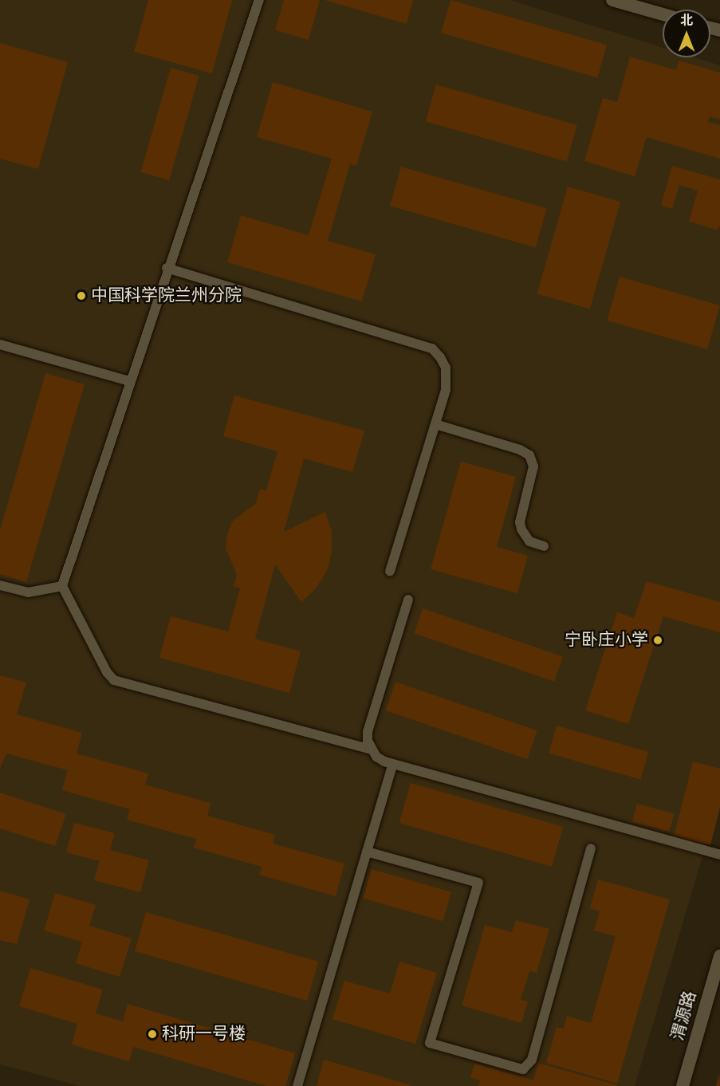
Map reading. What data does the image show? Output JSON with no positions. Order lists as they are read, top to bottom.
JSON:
{
  "streets": {
    "street": ["渭源路"]
  },
  "places": ["中国科学院兰州分院", "宁卧庄小学", "科研一号楼"],
  "north": "top"
}
